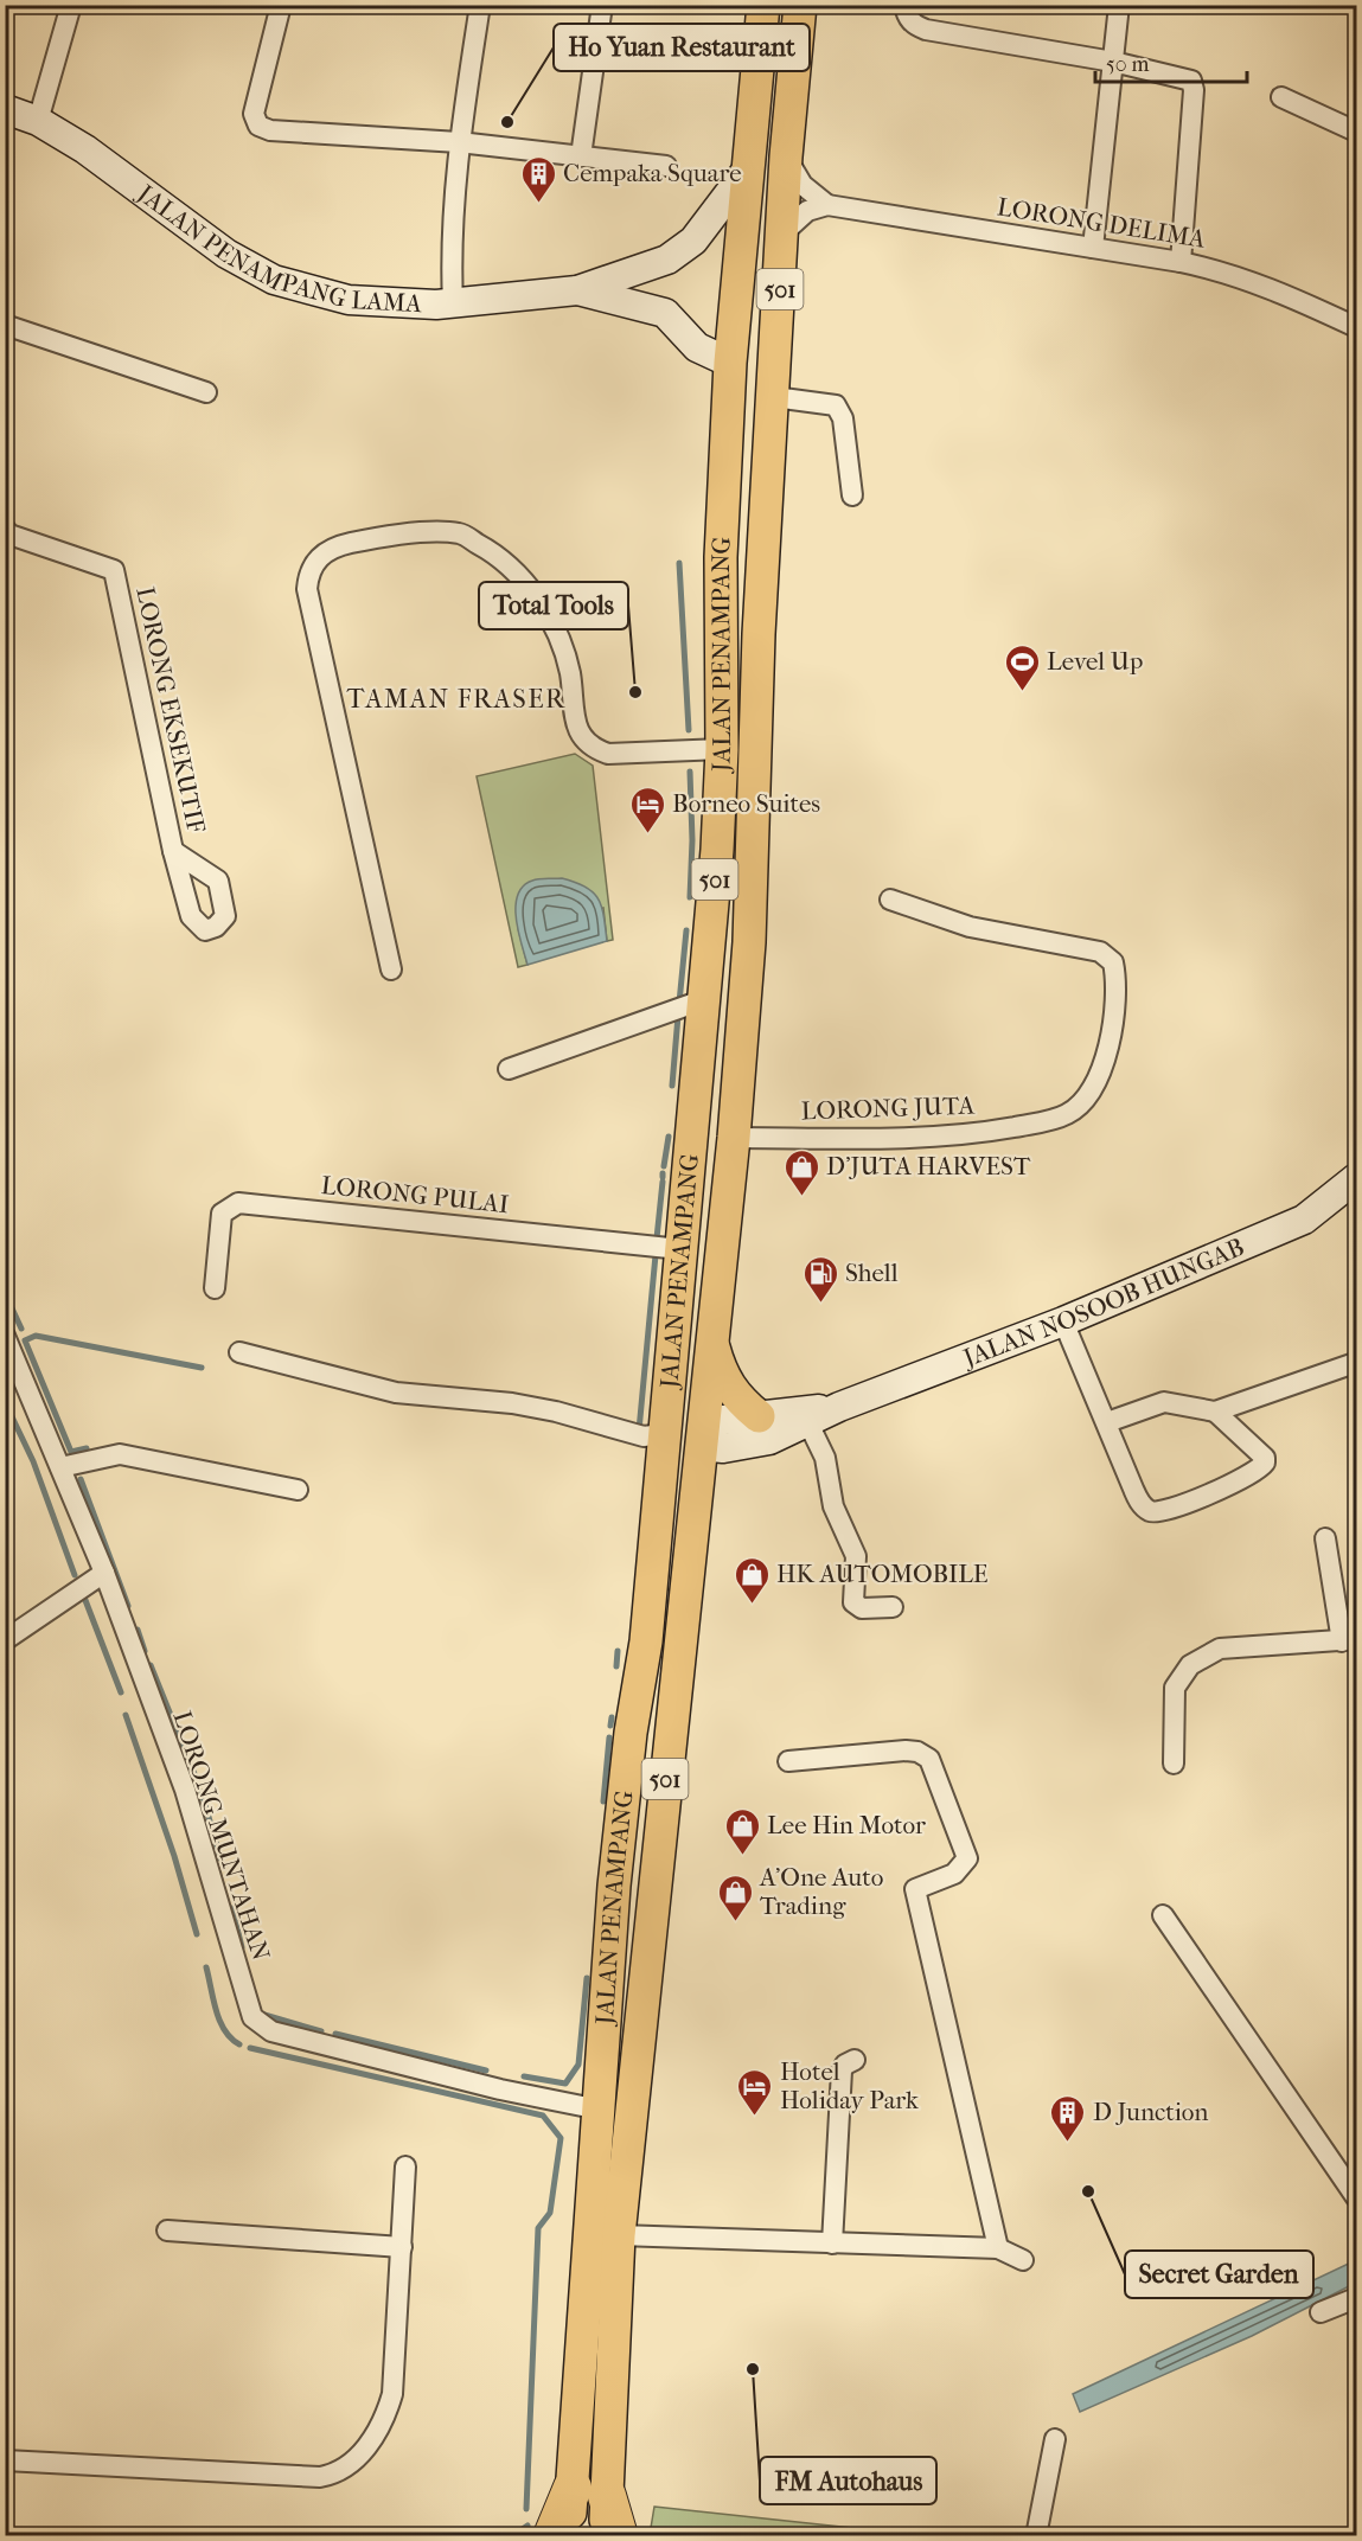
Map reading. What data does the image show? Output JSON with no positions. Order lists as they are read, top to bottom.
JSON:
{
  "streets": {
    "main road": [
      "JALAN PENAMPANG LAMA",
      "501",
      "JALAN PENAMPANG",
      "JALAN NOSOOB HUNGAB"
    ],
    "street": [
      "LORONG DELIMA",
      "LORONG EKSEKUTIF",
      "LORONG JUTA",
      "LORONG PULAI",
      "LORONG MUNTAHAN"
    ]
  },
  "crossings": [
    ["JALAN PENAMPANG LAMA", "JALAN PENAMPANG"],
    ["JALAN PENAMPANG", "LORONG JUTA"],
    ["JALAN PENAMPANG", "LORONG PULAI"],
    ["JALAN PENAMPANG", "JALAN NOSOOB HUNGAB"],
    ["JALAN PENAMPANG", "LORONG MUNTAHAN"]
  ],
  "districts": ["TAMAN FRASER"],
  "places": {
    "other": [
      "Ho Yuan Restaurant",
      "Total Tools",
      "Secret Garden",
      "FM Autohaus"
    ],
    "building": ["Cempaka Square", "D Junction"],
    "sports": ["Level Up"],
    "hotel": ["Borneo Suites", "Hotel Holiday Park"],
    "shop": [
      "D'JUTA HARVEST",
      "HK AUTOMOBILE",
      "Lee Hin Motor",
      "A'One Auto Trading"
    ],
    "fuel station": ["Shell"]
  },
  "scale_bar": "50 m"
}
